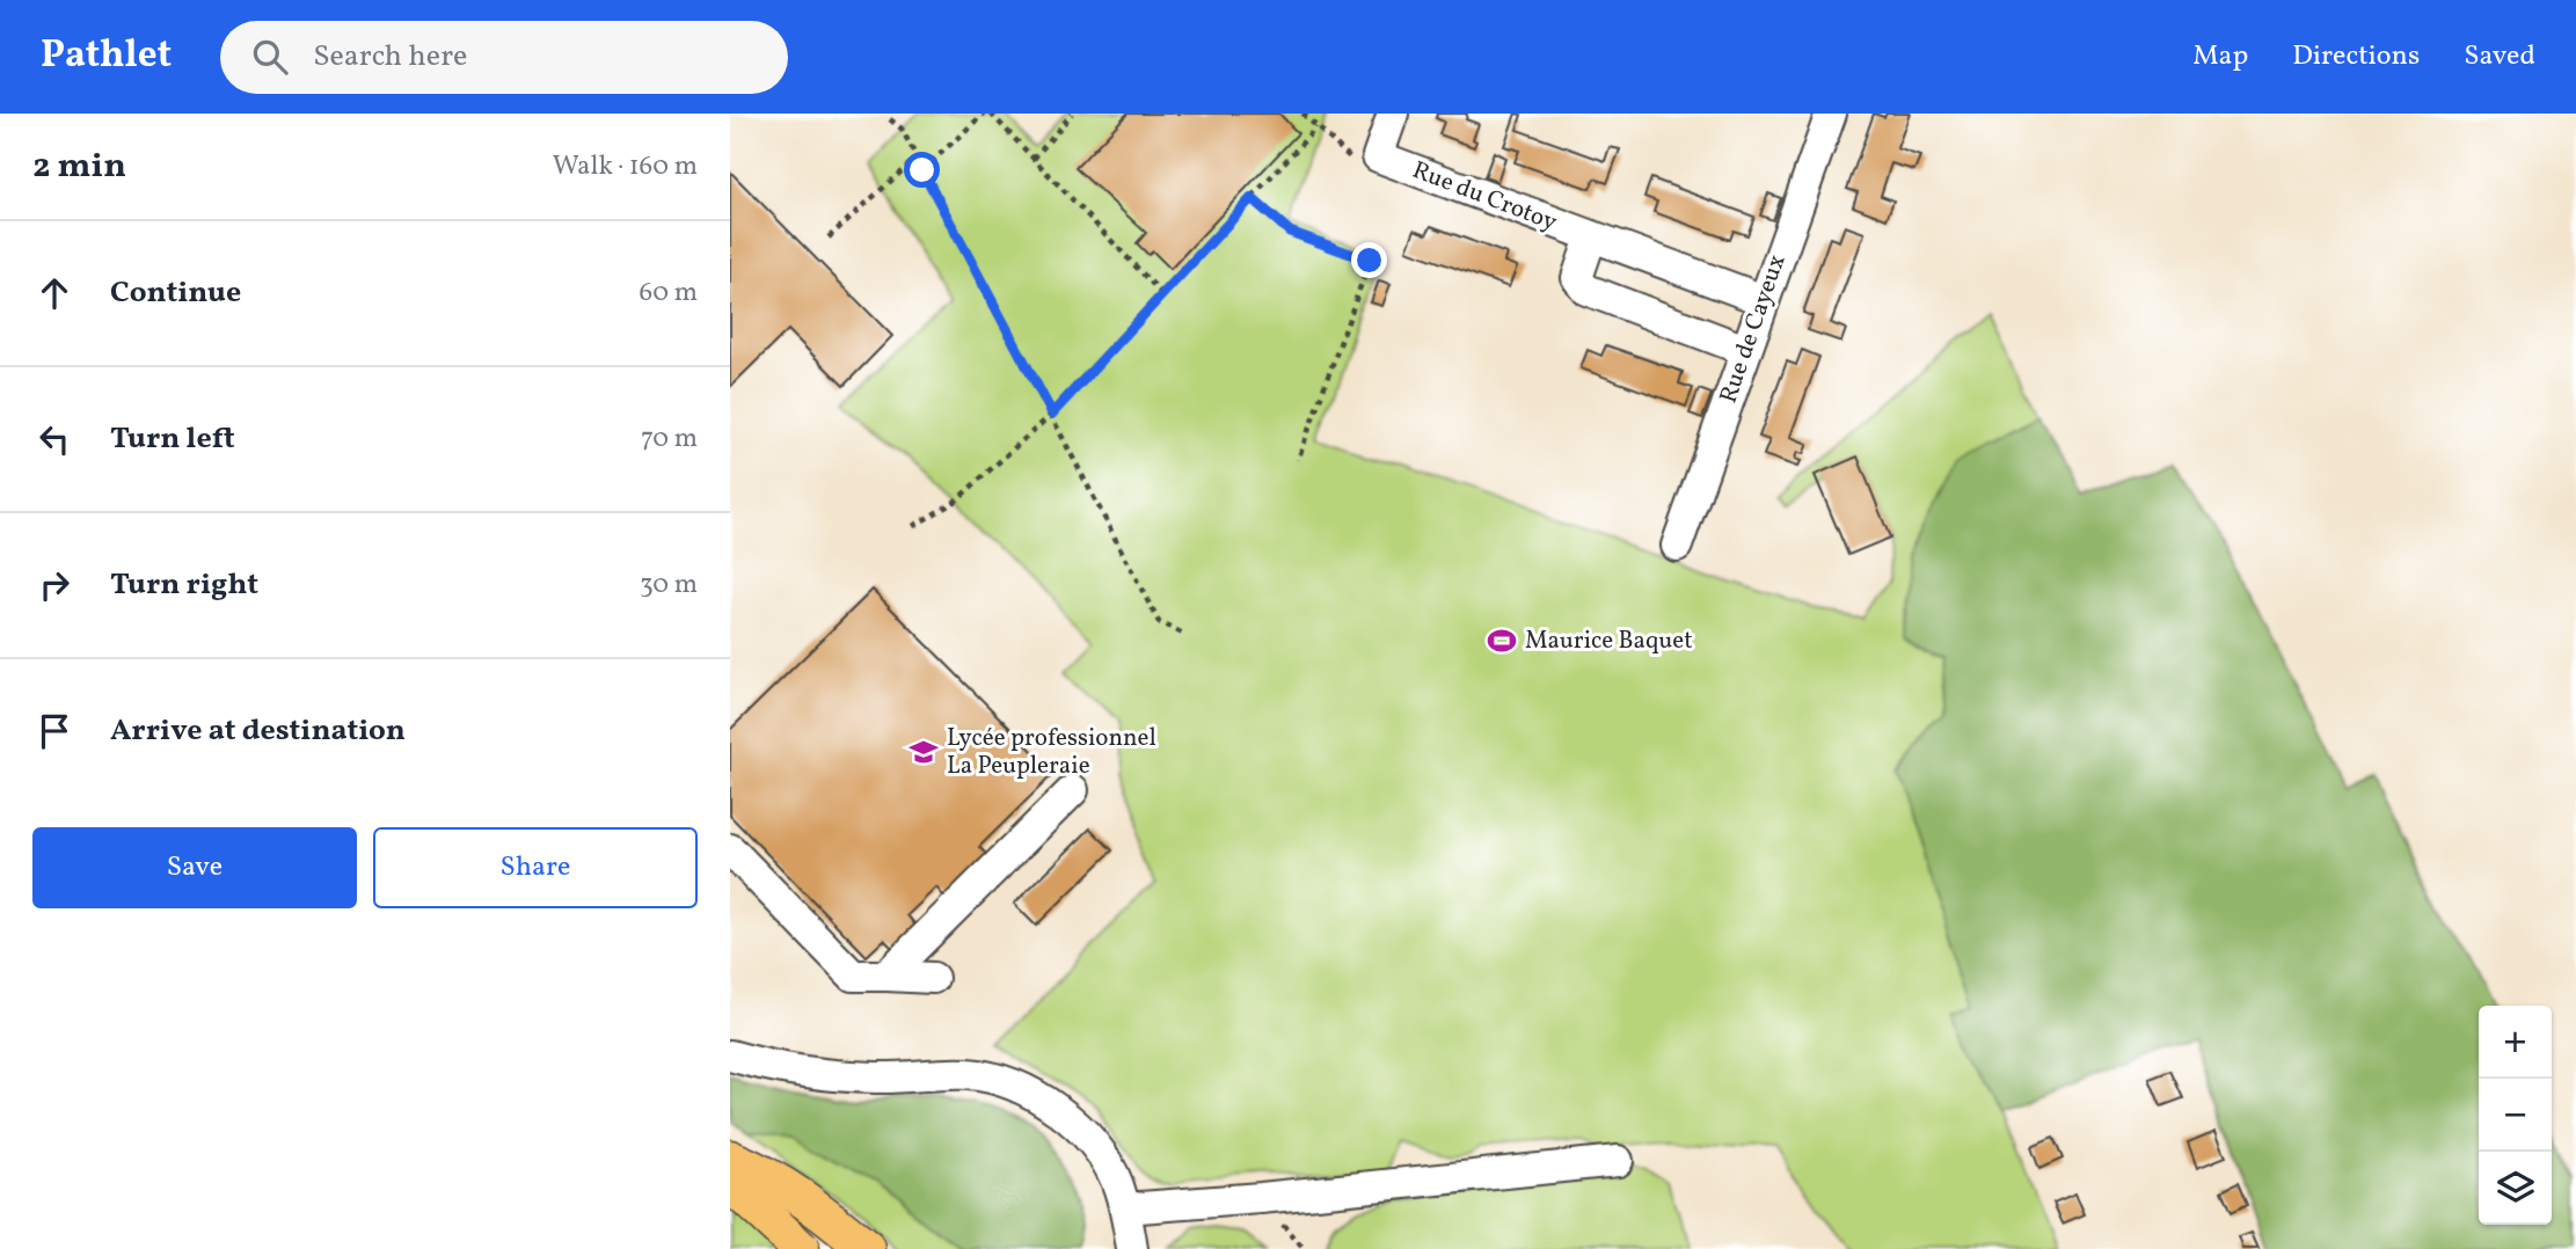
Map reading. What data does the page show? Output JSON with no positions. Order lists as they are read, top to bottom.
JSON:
{
  "streets": {
    "street": ["Rue du Crotoy", "Rue de Cayeux"]
  },
  "crossings": [
    ["Rue du Crotoy", "Rue de Cayeux"]
  ],
  "places": {
    "sports": ["Maurice Baquet"],
    "school or university": ["Lycée professionnel La Peupleraie"]
  },
  "page": {
    "header": "Pathlet",
    "search": "Search here",
    "nav": ["Map", "Directions", "Saved"],
    "heading": ["2 min", "Walk · 160 m"],
    "list": [
      ["Continue", "60 m"],
      ["Turn left", "70 m"],
      ["Turn right", "30 m"],
      "Arrive at destination"
    ],
    "buttons": ["Save", "Share"],
    "map_buttons": ["+", "−"]
  }
}
